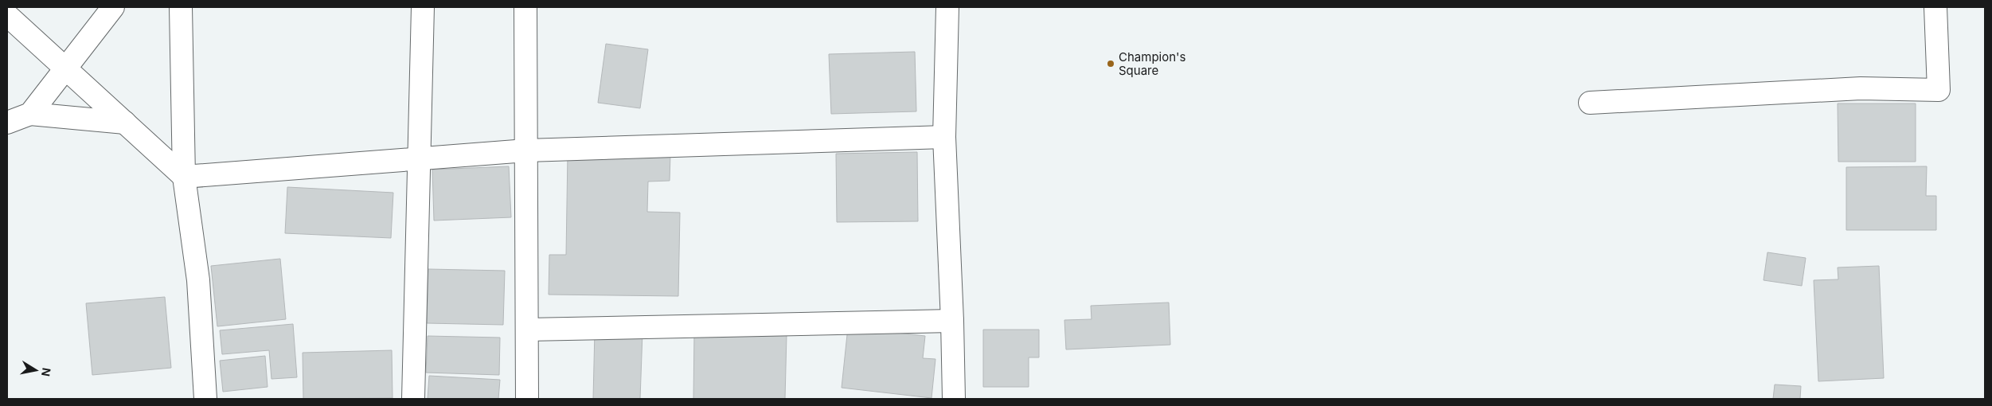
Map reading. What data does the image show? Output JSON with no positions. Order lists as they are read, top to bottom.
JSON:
{
  "places": ["Champion's Square"],
  "north": "right"
}
